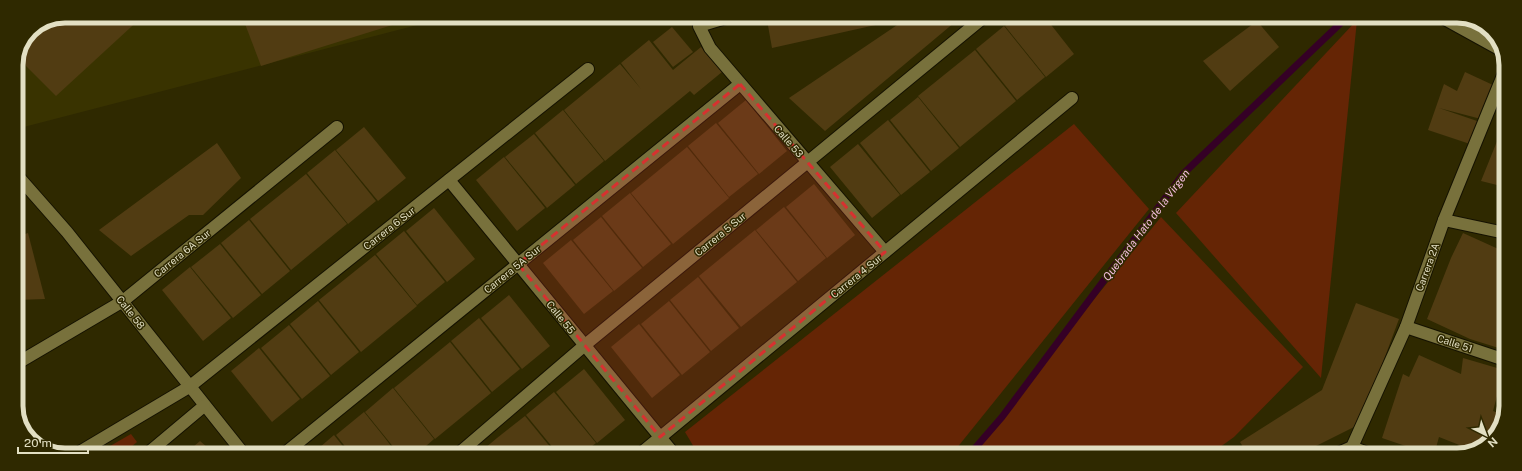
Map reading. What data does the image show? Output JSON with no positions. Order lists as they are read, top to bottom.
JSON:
{
  "streets": {
    "street": [
      "Calle 53",
      "Carrera 6 Sur",
      "Carrera 5 Sur",
      "Carrera 6A Sur",
      "Carrera 2A",
      "Carrera 5A Sur",
      "Carrera 4 Sur",
      "Calle 58",
      "Calle 55",
      "Calle 51"
    ]
  },
  "crossings": [
    ["Calle 53", "Carrera 5 Sur"],
    ["Calle 53", "Carrera 5A Sur"],
    ["Calle 53", "Carrera 4 Sur"],
    ["Carrera 6 Sur", "Calle 58"],
    ["Carrera 6 Sur", "Calle 55"],
    ["Carrera 5 Sur", "Calle 55"],
    ["Carrera 6A Sur", "Calle 58"],
    ["Carrera 2A", "Calle 51"],
    ["Carrera 5A Sur", "Calle 55"],
    ["Carrera 4 Sur", "Calle 55"]
  ],
  "water": ["Quebrada Hato de la Virgen"],
  "scale_bar": "20 m",
  "north": "bottom right"
}
